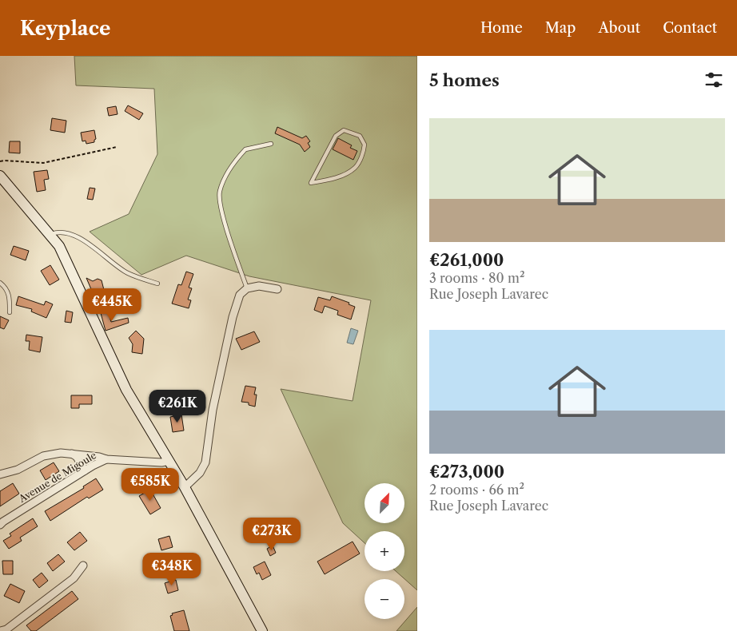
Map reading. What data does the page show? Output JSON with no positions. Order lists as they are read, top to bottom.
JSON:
{
  "streets": {
    "street": ["Avenue de Migoule"]
  },
  "north": "top right",
  "page": {
    "header": "Keyplace",
    "nav": [
      "Home",
      "Map",
      "About",
      "Contact"
    ],
    "heading": "5 homes",
    "list": [
      {
        "name": "€261,000",
        "note": "3 rooms · 80 m² · Rue Joseph Lavarec"
      },
      {
        "name": "€273,000",
        "note": "2 rooms · 66 m² · Rue Joseph Lavarec"
      }
    ],
    "price": [
      "€445K",
      "€261K",
      "€585K",
      "€273K",
      "€348K"
    ],
    "map_buttons": ["+", "−"]
  }
}
